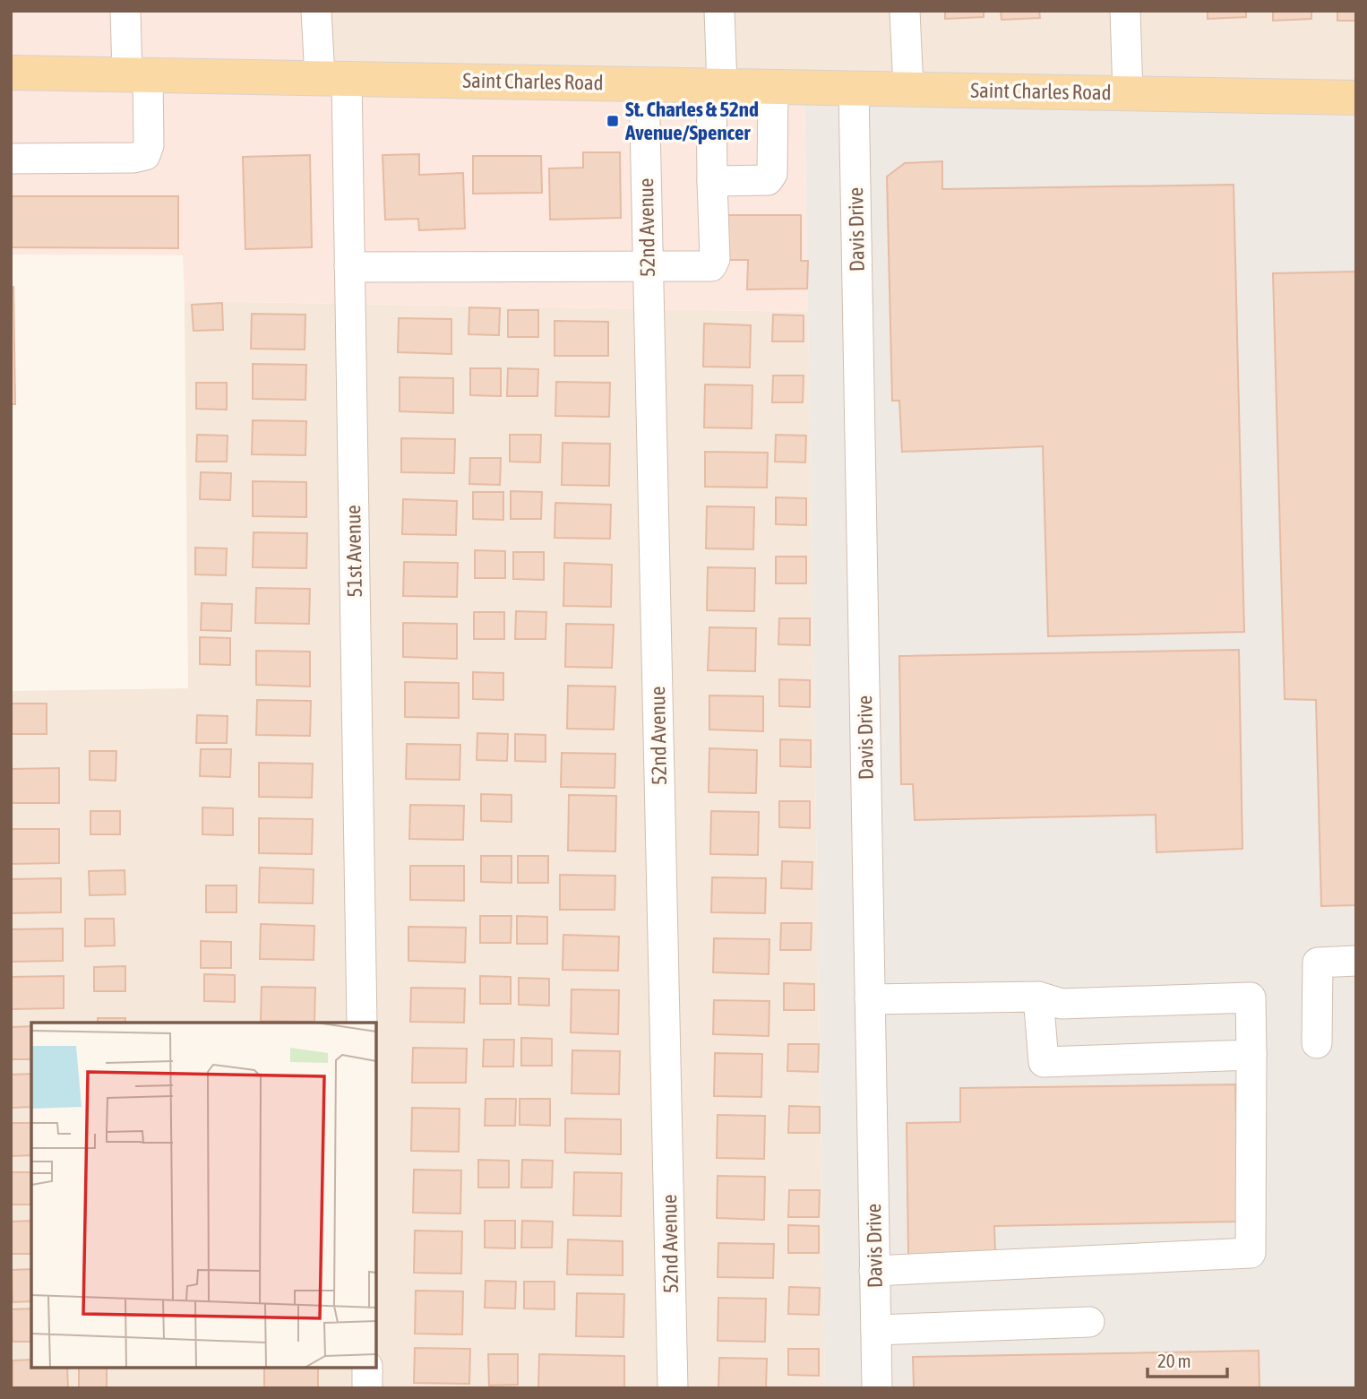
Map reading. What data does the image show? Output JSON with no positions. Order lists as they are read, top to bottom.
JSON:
{
  "streets": {
    "main road": ["Saint Charles Road"],
    "street": ["52nd Avenue", "Davis Drive", "51st Avenue"]
  },
  "crossings": [
    ["Saint Charles Road", "52nd Avenue"],
    ["Saint Charles Road", "Davis Drive"],
    ["Saint Charles Road", "51st Avenue"]
  ],
  "places": {
    "transit": ["St. Charles & 52nd Avenue/Spencer"]
  },
  "scale_bar": "20 m"
}
